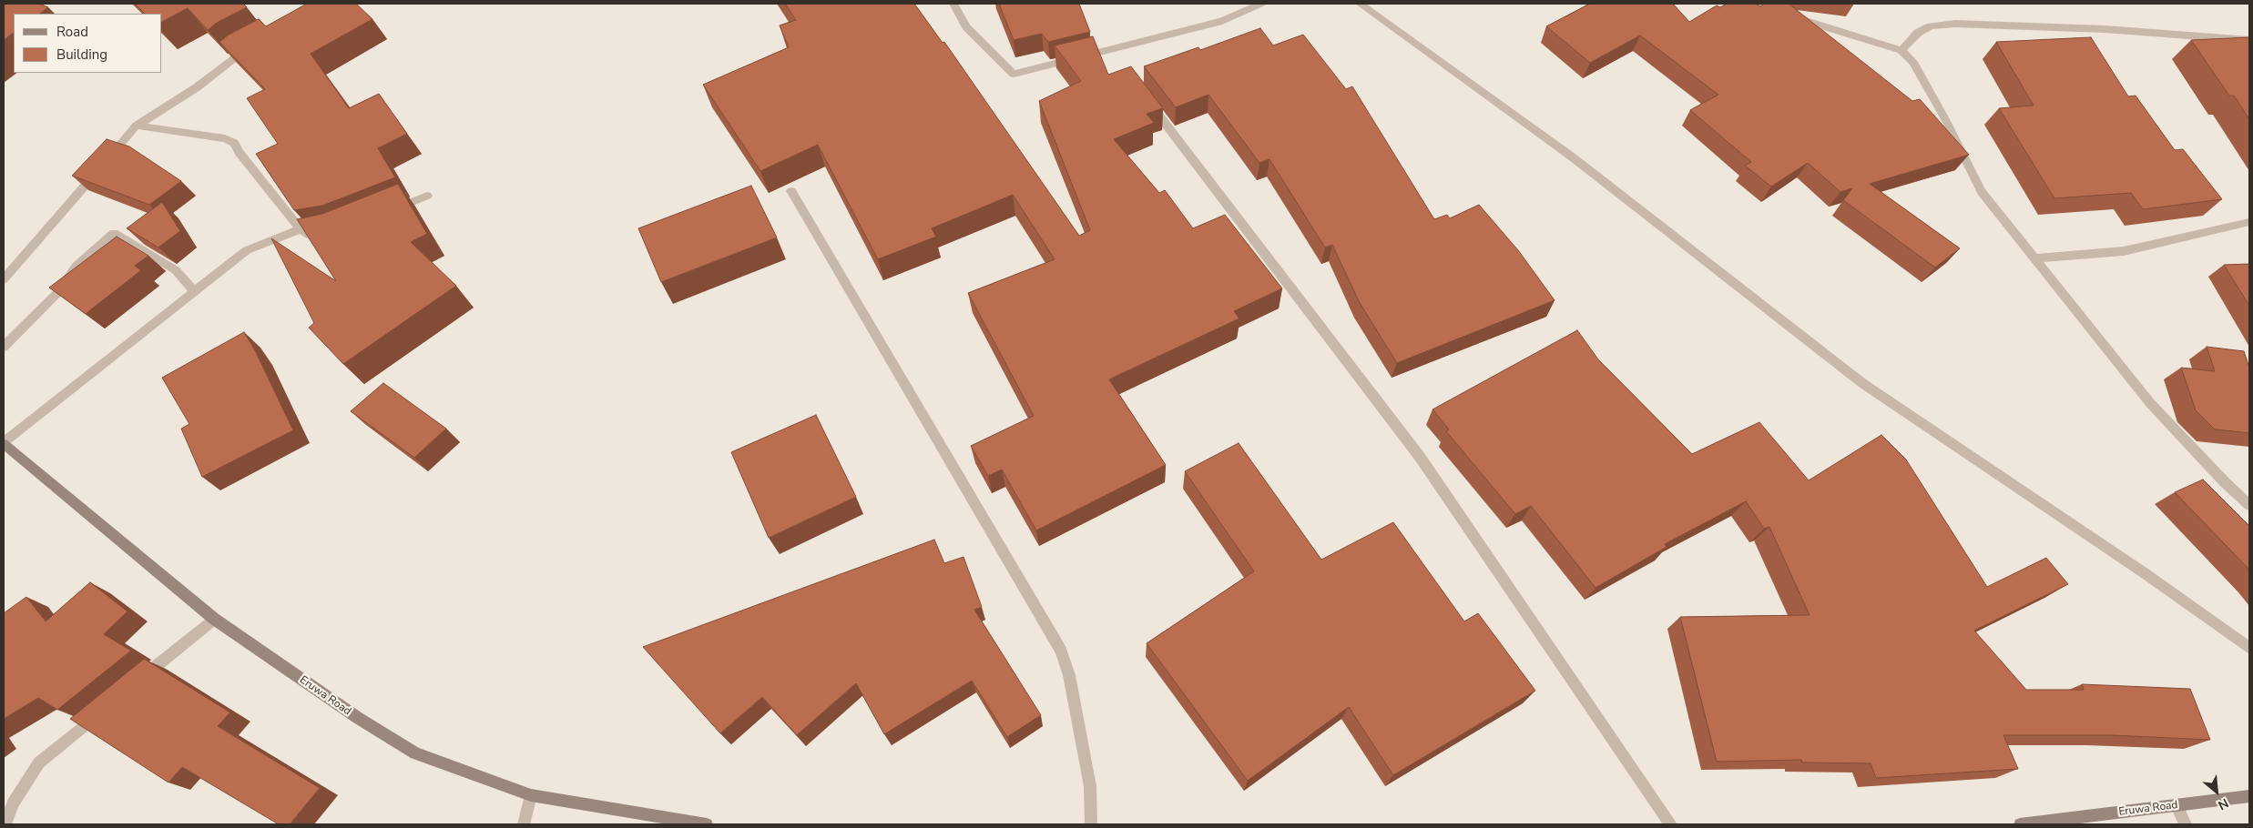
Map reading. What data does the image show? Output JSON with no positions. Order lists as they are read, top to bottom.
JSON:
{
  "streets": {
    "main road": ["Eruwa Road"]
  },
  "legend": ["Road", "Building"],
  "north": "bottom right"
}
